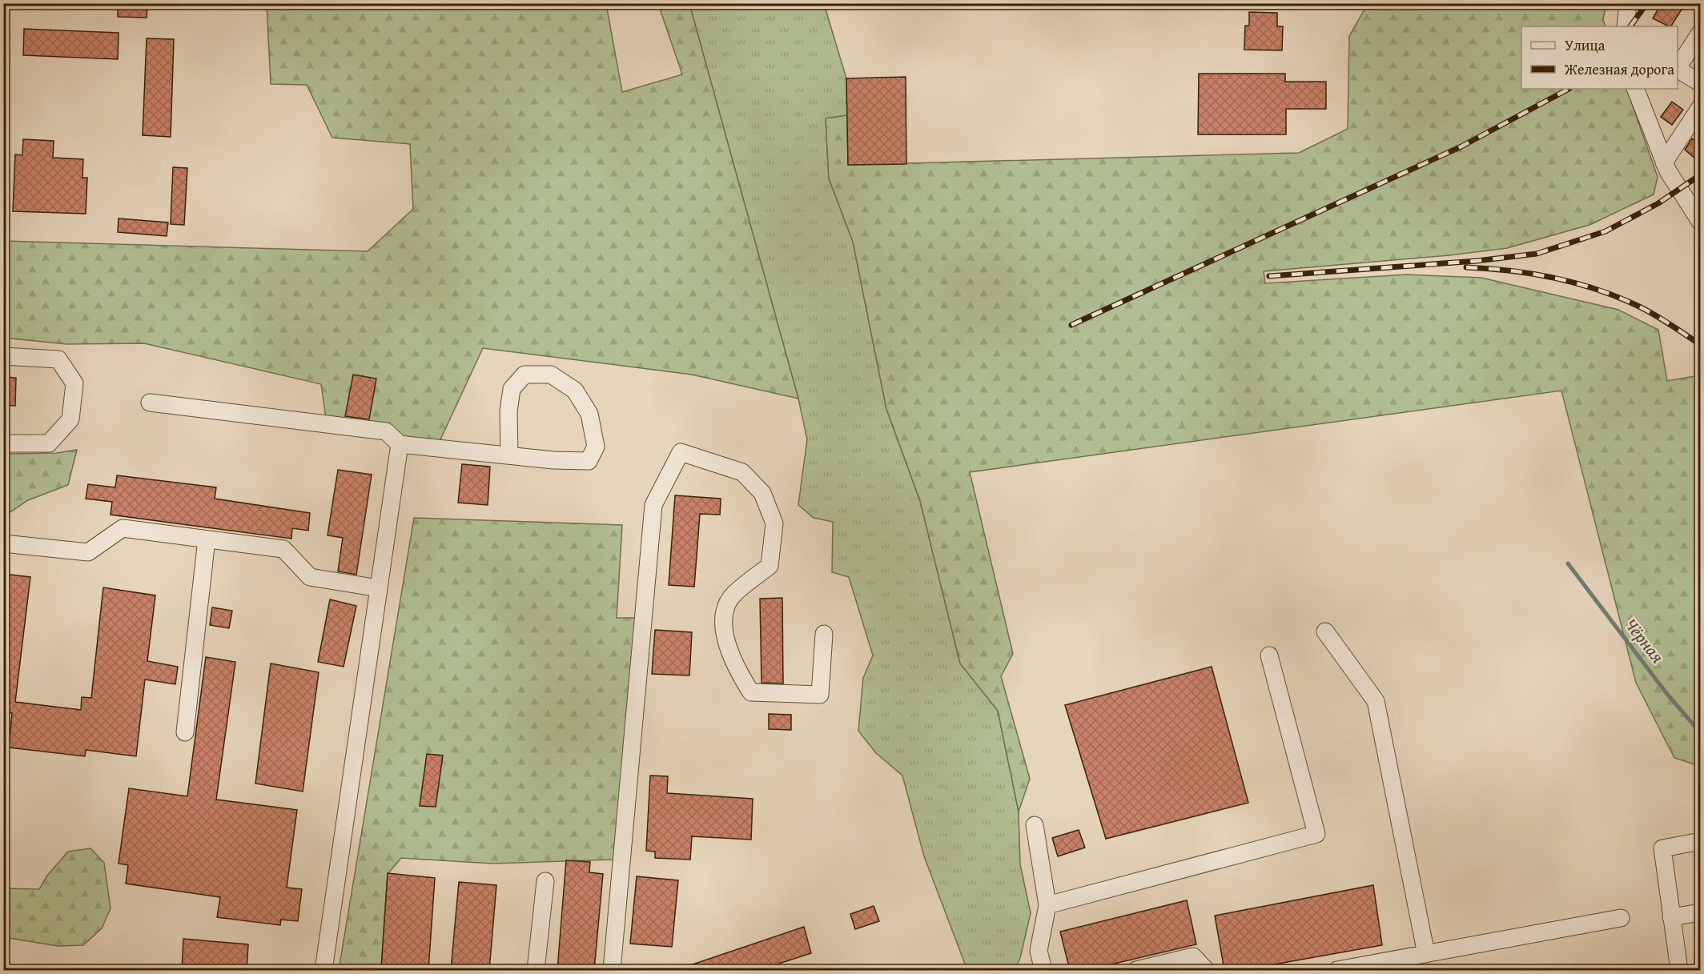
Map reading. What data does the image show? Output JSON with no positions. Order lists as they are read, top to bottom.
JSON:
{
  "water": ["Чёрная"],
  "legend": ["Улица", "Железная дорога"]
}
